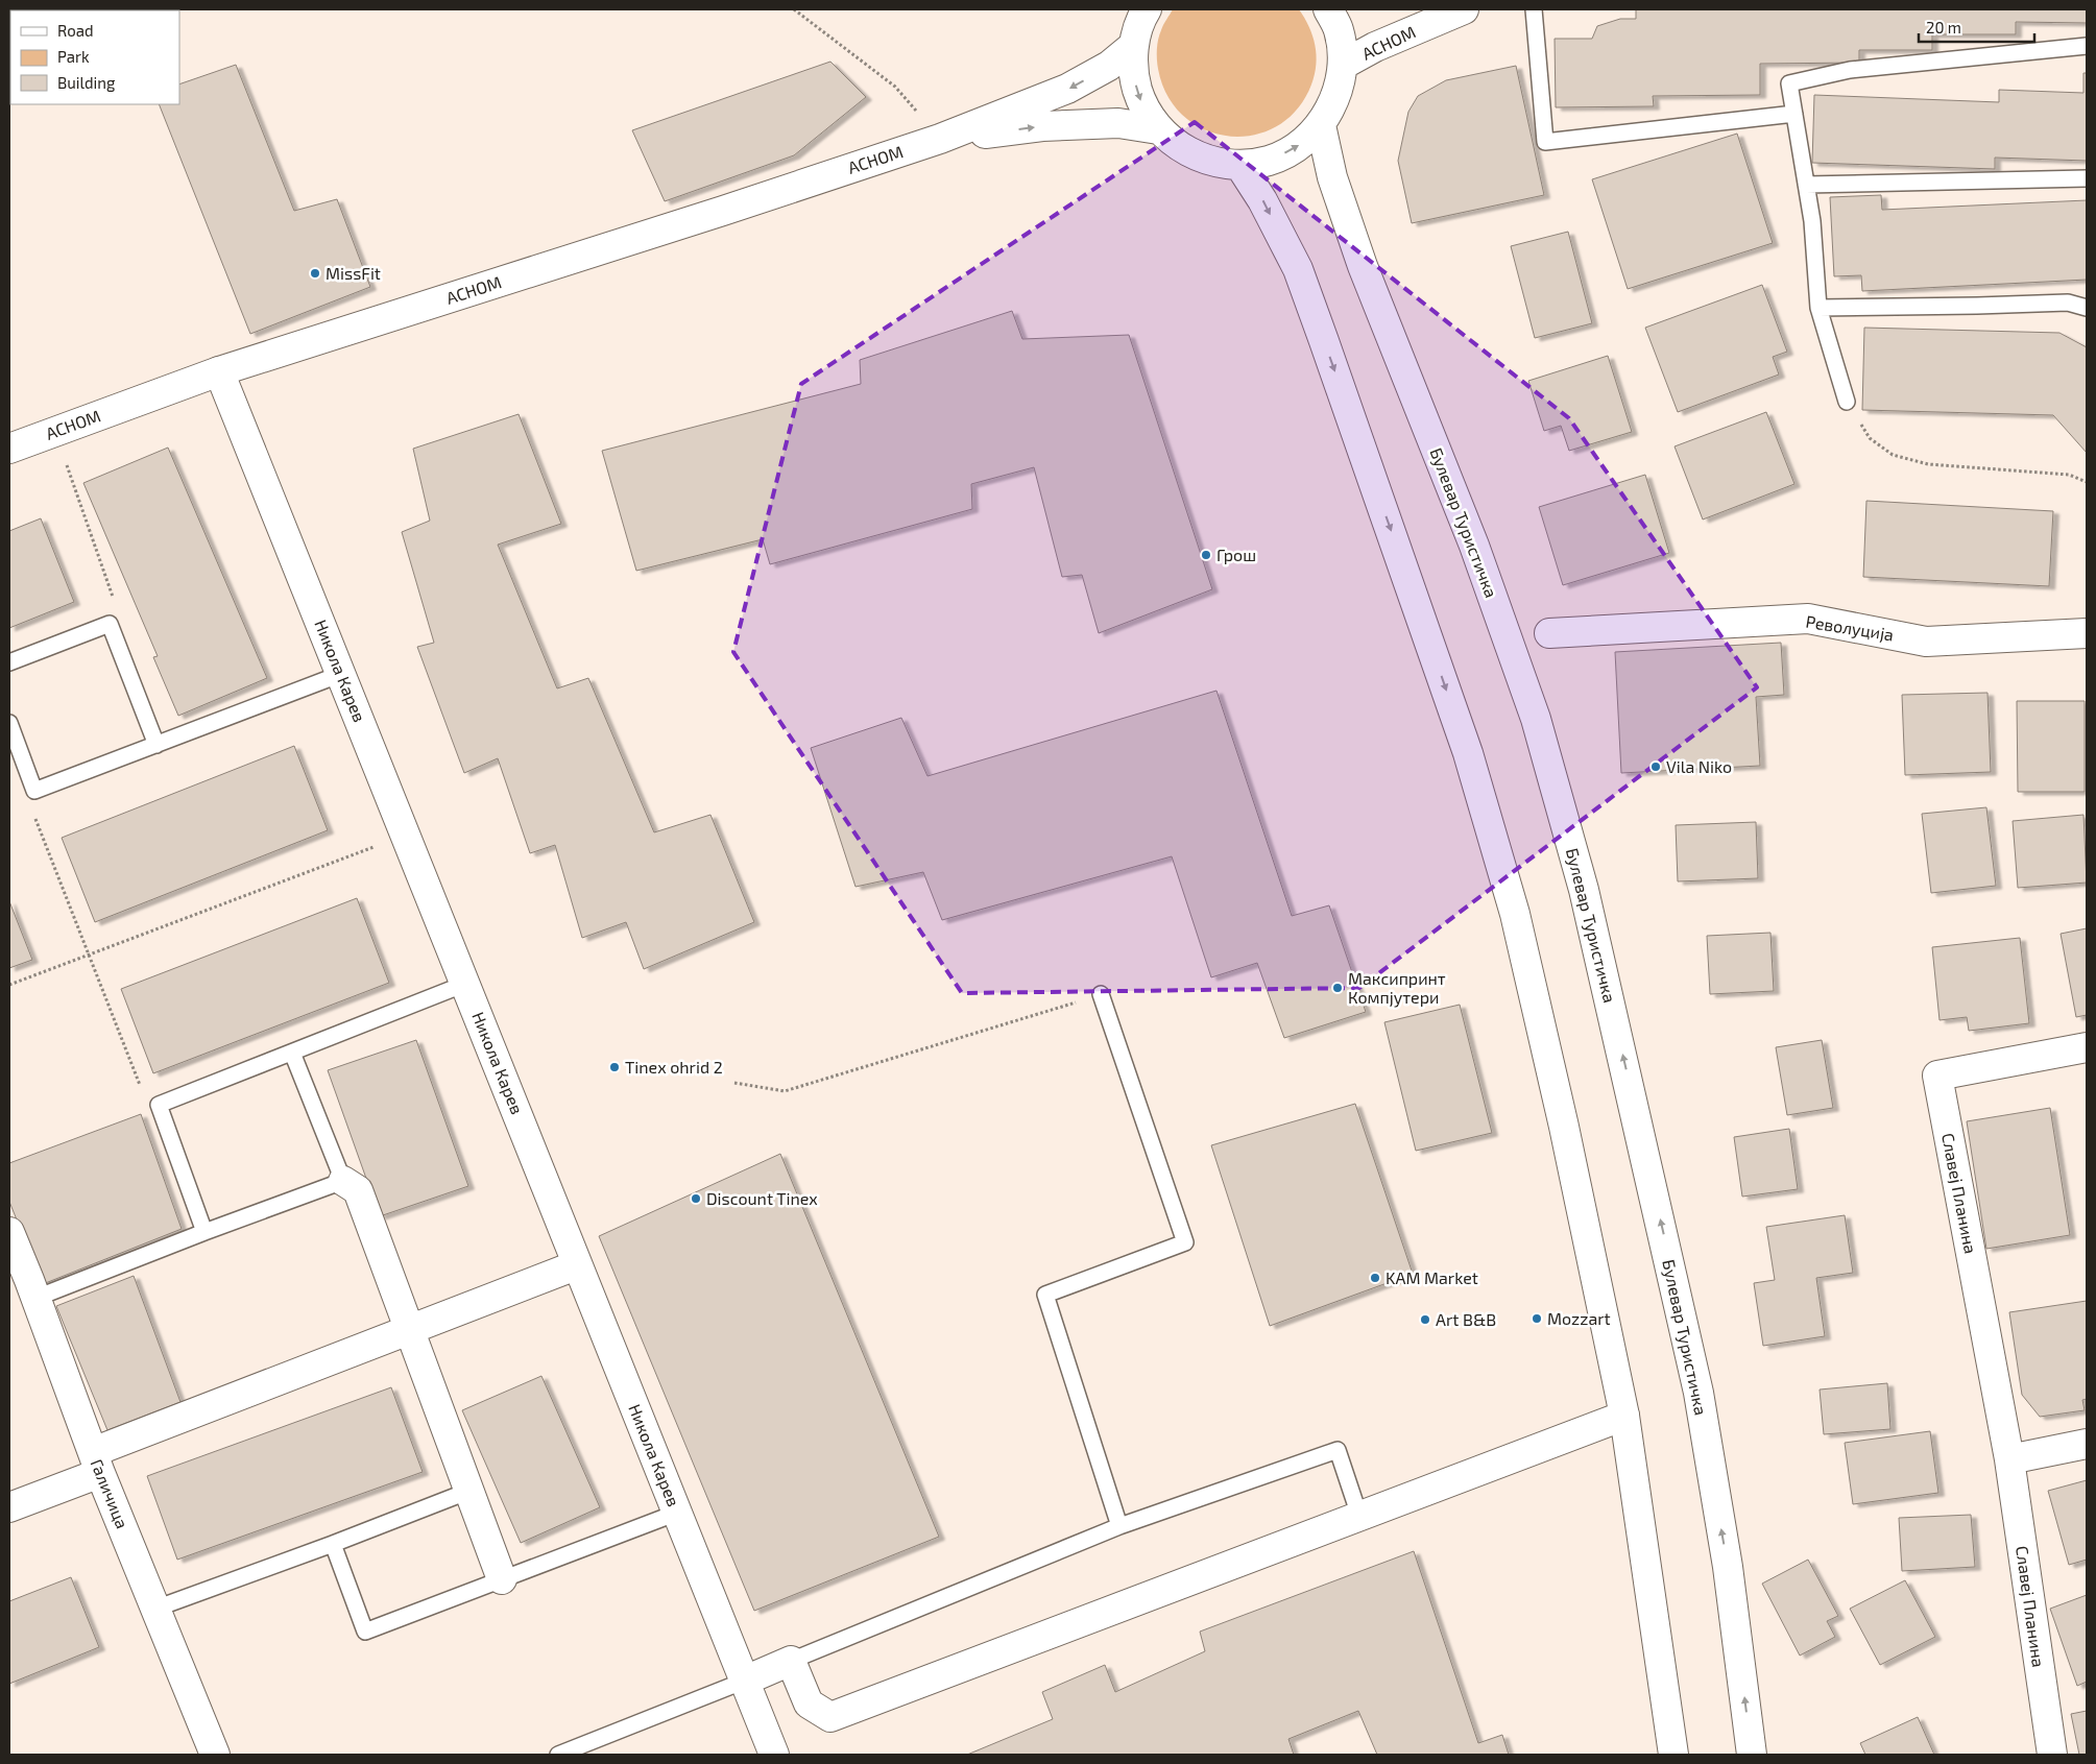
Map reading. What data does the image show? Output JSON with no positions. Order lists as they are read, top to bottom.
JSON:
{
  "streets": {
    "street": [
      "АСНОМ",
      "Булевар Туристичка",
      "Револуција",
      "Никола Карев",
      "Славеј Планина",
      "Галичица"
    ]
  },
  "crossings": [
    ["АСНОМ", "Никола Карев"]
  ],
  "places": [
    "MissFit",
    "Грош",
    "Vila Niko",
    "Максипринт Компјутери",
    "Tinex ohrid 2",
    "Discount Tinex",
    "KAM Market",
    "Mozzart",
    "Art B&B"
  ],
  "legend": ["Road", "Park", "Building"],
  "scale_bar": "20 m"
}
